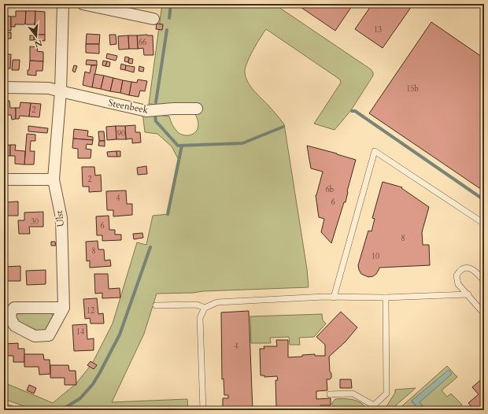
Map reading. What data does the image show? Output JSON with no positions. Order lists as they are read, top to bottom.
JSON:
{
  "streets": {
    "street": ["Steenbeek", "Ulst"]
  },
  "house_numbers": [
    "13",
    "66",
    "15b",
    "2",
    "90",
    "2",
    "6b",
    "4",
    "6",
    "30",
    "6",
    "8",
    "8",
    "10",
    "12",
    "14",
    "4"
  ],
  "north": "bottom"
}
